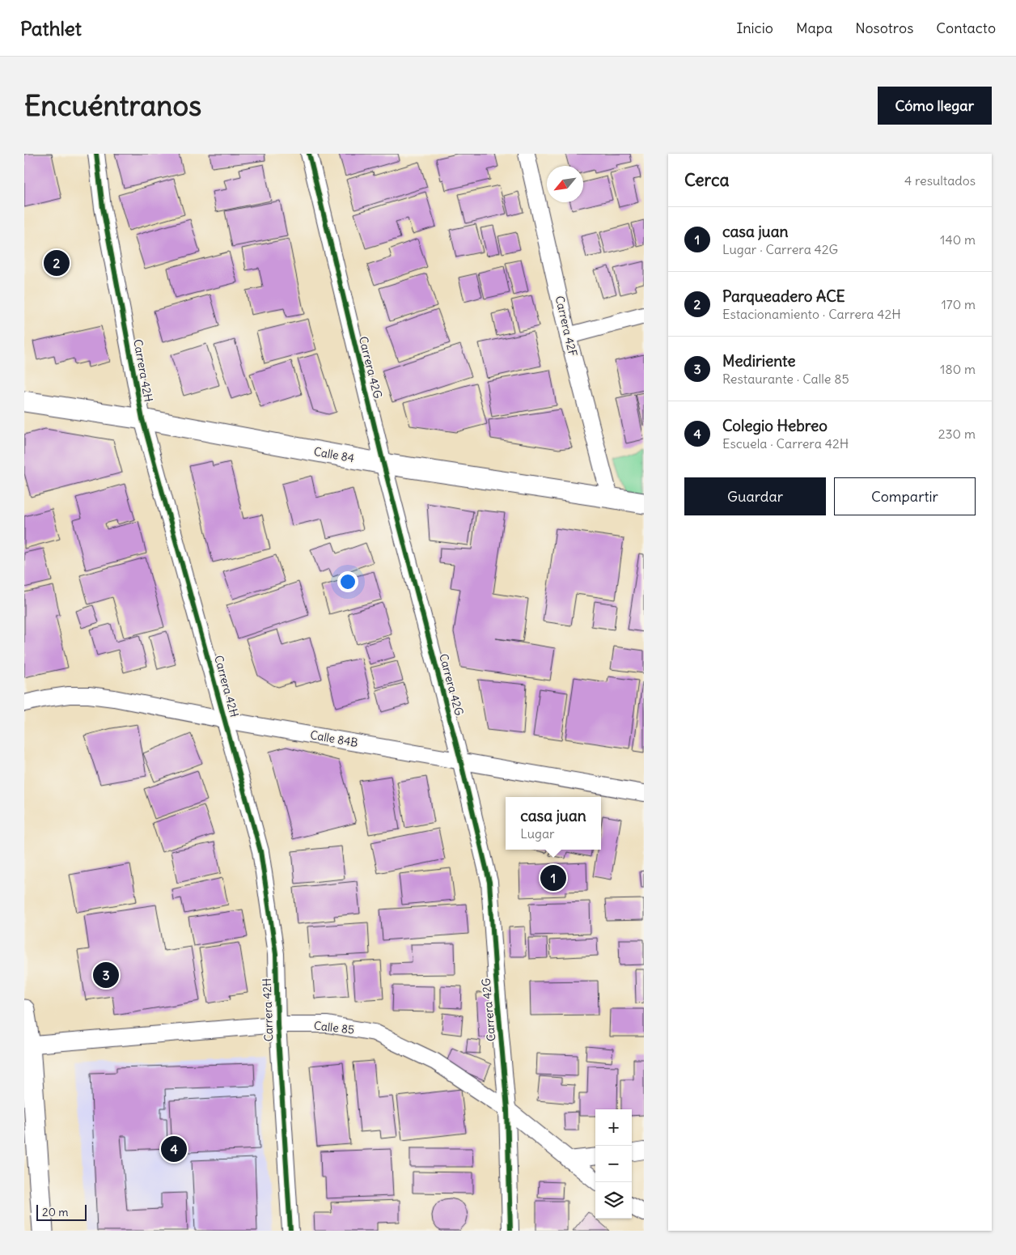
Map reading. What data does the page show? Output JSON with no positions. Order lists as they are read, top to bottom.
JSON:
{
  "streets": {
    "street": [
      "Carrera 42F",
      "Carrera 42G",
      "Carrera 42H",
      "Calle 84",
      "Calle 84B",
      "Calle 85"
    ]
  },
  "crossings": [
    ["Carrera 42F", "Calle 84"],
    ["Carrera 42G", "Calle 84"],
    ["Carrera 42G", "Calle 84B"],
    ["Carrera 42G", "Calle 85"],
    ["Carrera 42H", "Calle 84"],
    ["Carrera 42H", "Calle 84B"],
    ["Carrera 42H", "Calle 85"]
  ],
  "scale_bar": "20 m",
  "north": "bottom left",
  "page": {
    "header": "Pathlet",
    "nav": [
      "Inicio",
      "Mapa",
      "Nosotros",
      "Contacto"
    ],
    "buttons": [
      "Cómo llegar",
      ["Guardar", "Compartir"]
    ],
    "title": "Encuéntranos",
    "heading": ["Cerca", "4 resultados"],
    "list": [
      {
        "mark": "1",
        "name": "casa juan",
        "note": "Lugar · Carrera 42G",
        "value": "140 m"
      },
      {
        "mark": "2",
        "name": "Parqueadero ACE",
        "note": "Estacionamiento · Carrera 42H",
        "value": "170 m"
      },
      {
        "mark": "3",
        "name": "Mediriente",
        "note": "Restaurante · Calle 85",
        "value": "180 m"
      },
      {
        "mark": "4",
        "name": "Colegio Hebreo",
        "note": "Escuela · Carrera 42H",
        "value": "230 m"
      }
    ],
    "pins": [
      "2",
      "1",
      "3",
      "4"
    ],
    "popup": ["casa juan", "Lugar"],
    "map_buttons": ["+", "−"],
    "scale": "20 m"
  }
}
